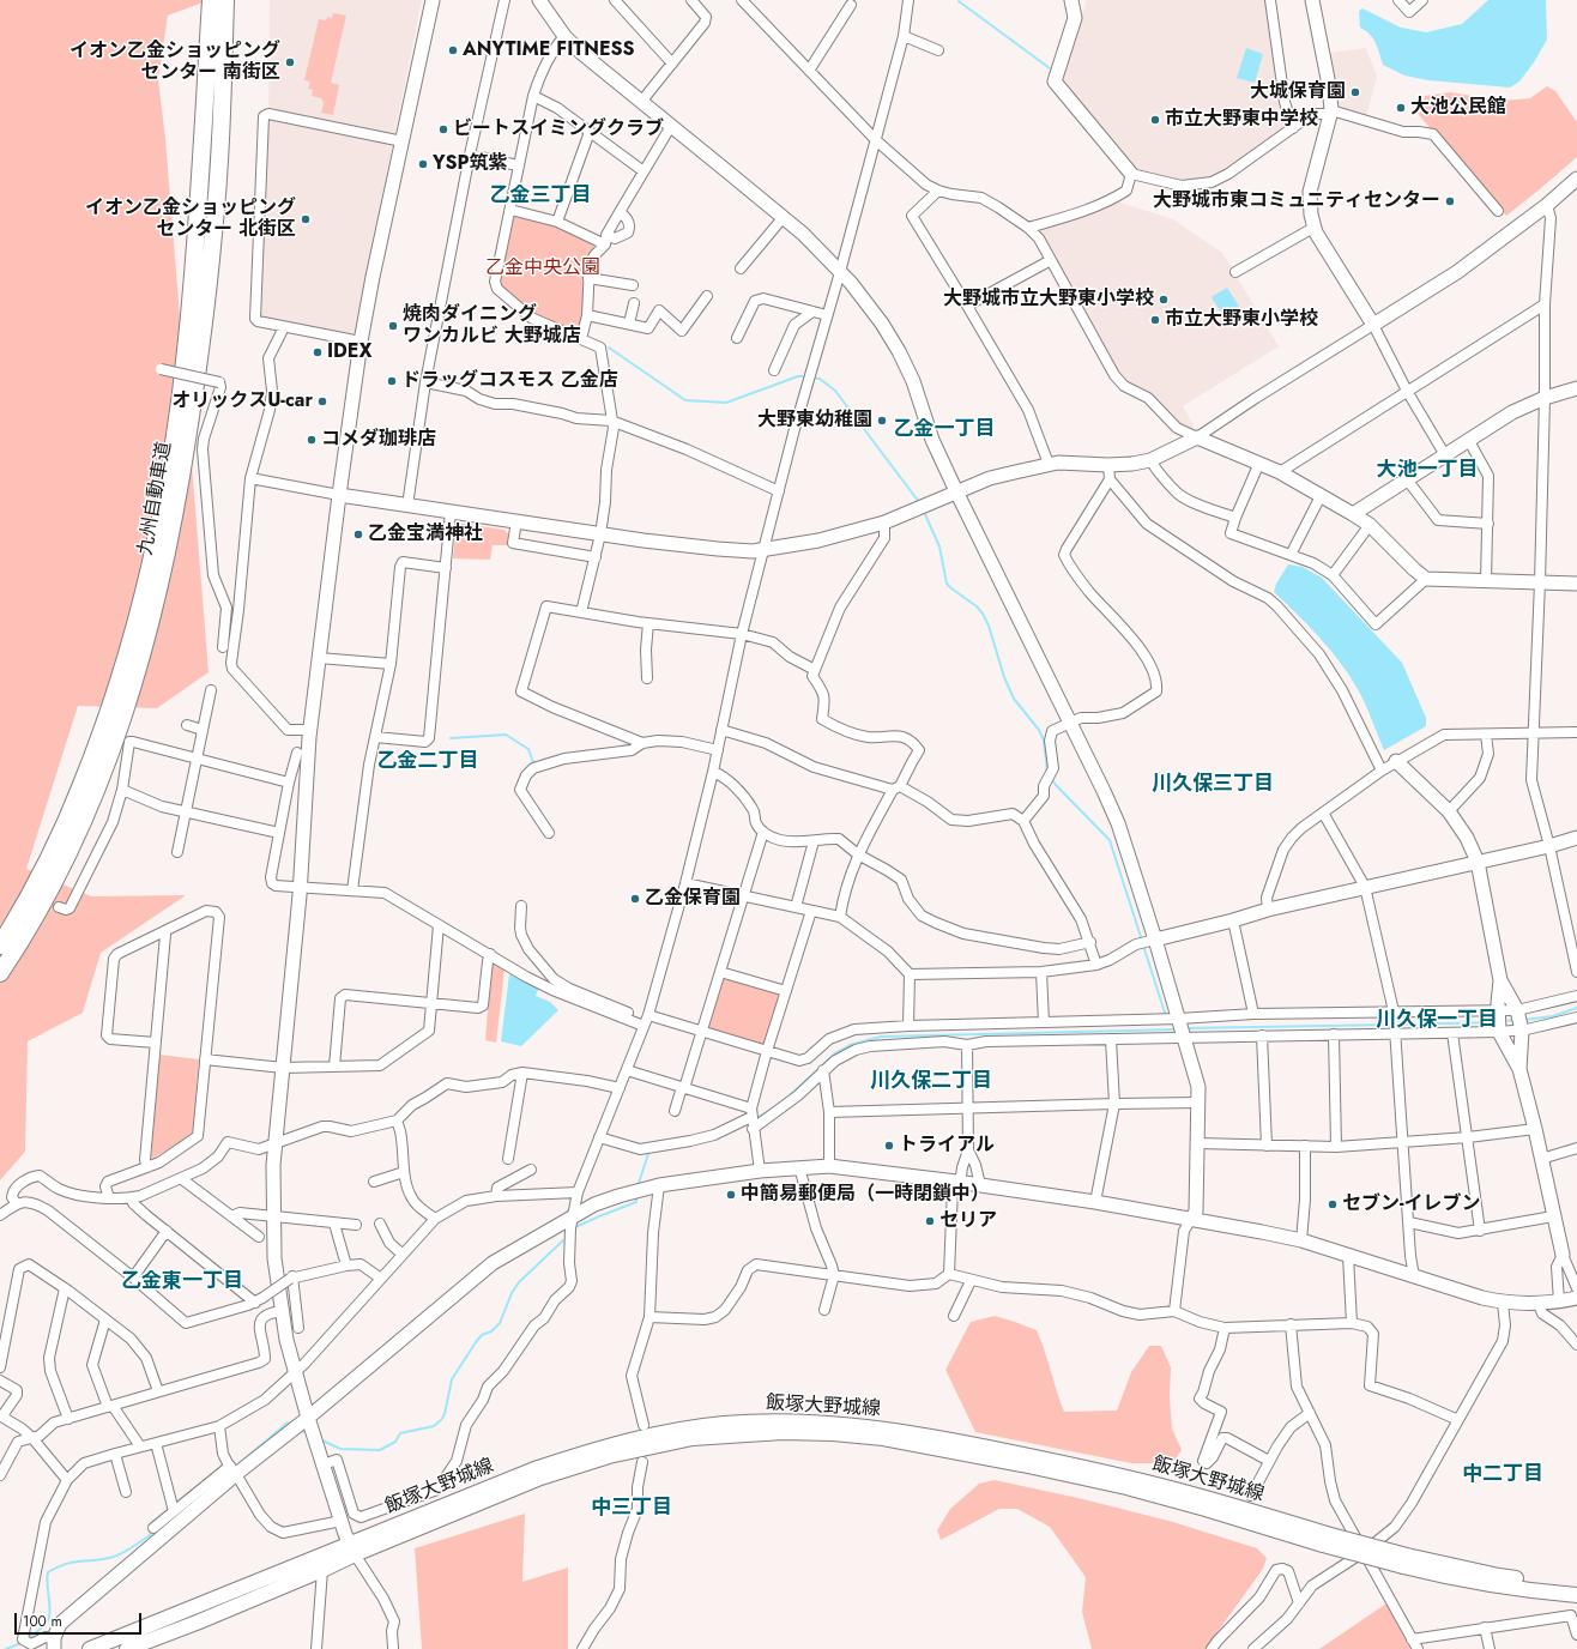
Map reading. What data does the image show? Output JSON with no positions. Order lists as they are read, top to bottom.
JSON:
{
  "streets": {
    "highway": ["九州自動車道"],
    "main road": ["飯塚大野城線"]
  },
  "districts": [
    "乙金三丁目",
    "乙金一丁目",
    "大池一丁目",
    "乙金二丁目",
    "川久保三丁目",
    "川久保一丁目",
    "川久保二丁目",
    "乙金東一丁目",
    "中二丁目",
    "中三丁目"
  ],
  "parks": ["乙金中央公園"],
  "places": [
    "ANYTIME FITNESS",
    "イオン乙金ショッピング センター 南街区",
    "大城保育園",
    "大池公民館",
    "市立大野東中学校",
    "ビートスイミングクラブ",
    "YSP筑紫",
    "大野城市東コミュニティセンター",
    "イオン乙金ショッピング センター 北街区",
    "大野城市立大野東小学校",
    "市立大野東小学校",
    "焼肉ダイニング ワンカルビ 大野城店",
    "IDEX",
    "ドラッグコスモス 乙金店",
    "オリックスU-car",
    "大野東幼稚園",
    "コメダ珈琲店",
    "乙金宝満神社",
    "乙金保育園",
    "トライアル",
    "中簡易郵便局（一時閉鎖中）",
    "セブン-イレブン",
    "セリア"
  ],
  "scale_bar": "100 m"
}
